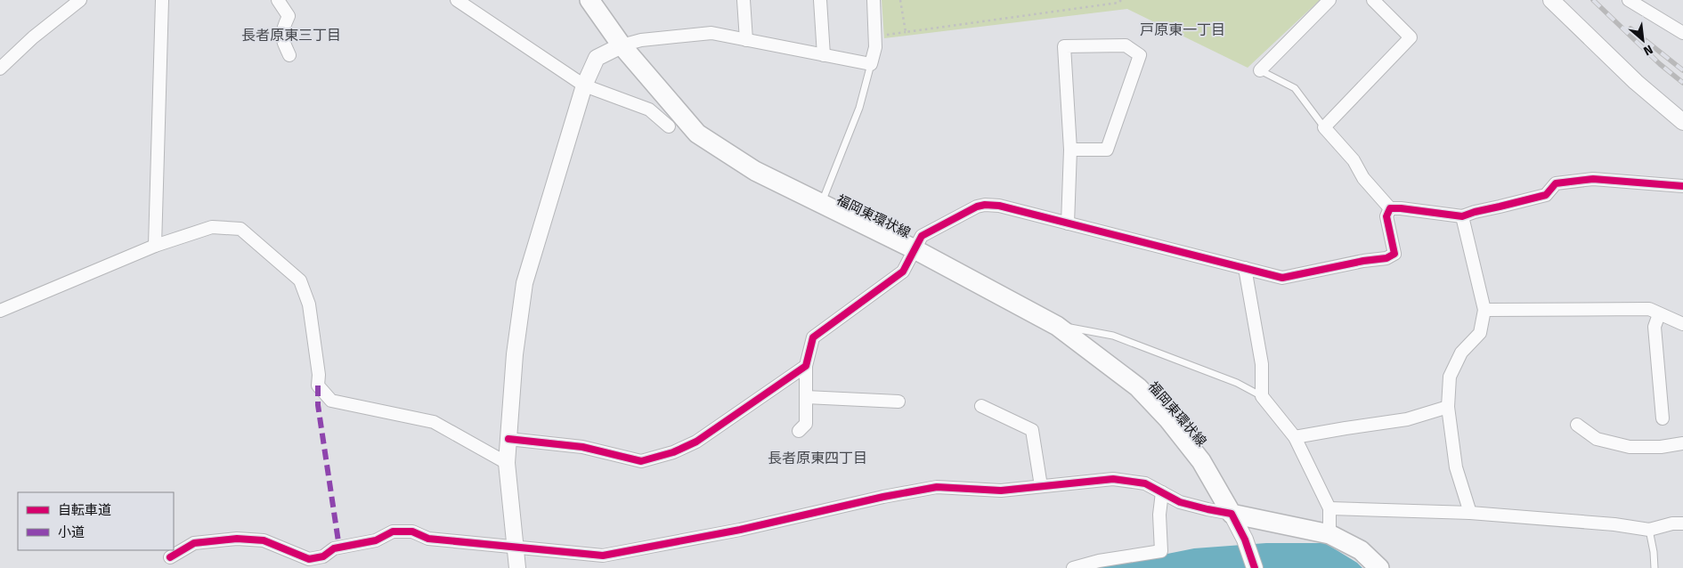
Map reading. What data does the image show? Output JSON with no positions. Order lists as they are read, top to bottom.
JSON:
{
  "streets": {
    "main road": ["福岡東環状線"]
  },
  "districts": ["戸原東一丁目", "長者原東三丁目", "長者原東四丁目"],
  "legend": ["自転車道", "小道"],
  "north": "bottom right"
}
